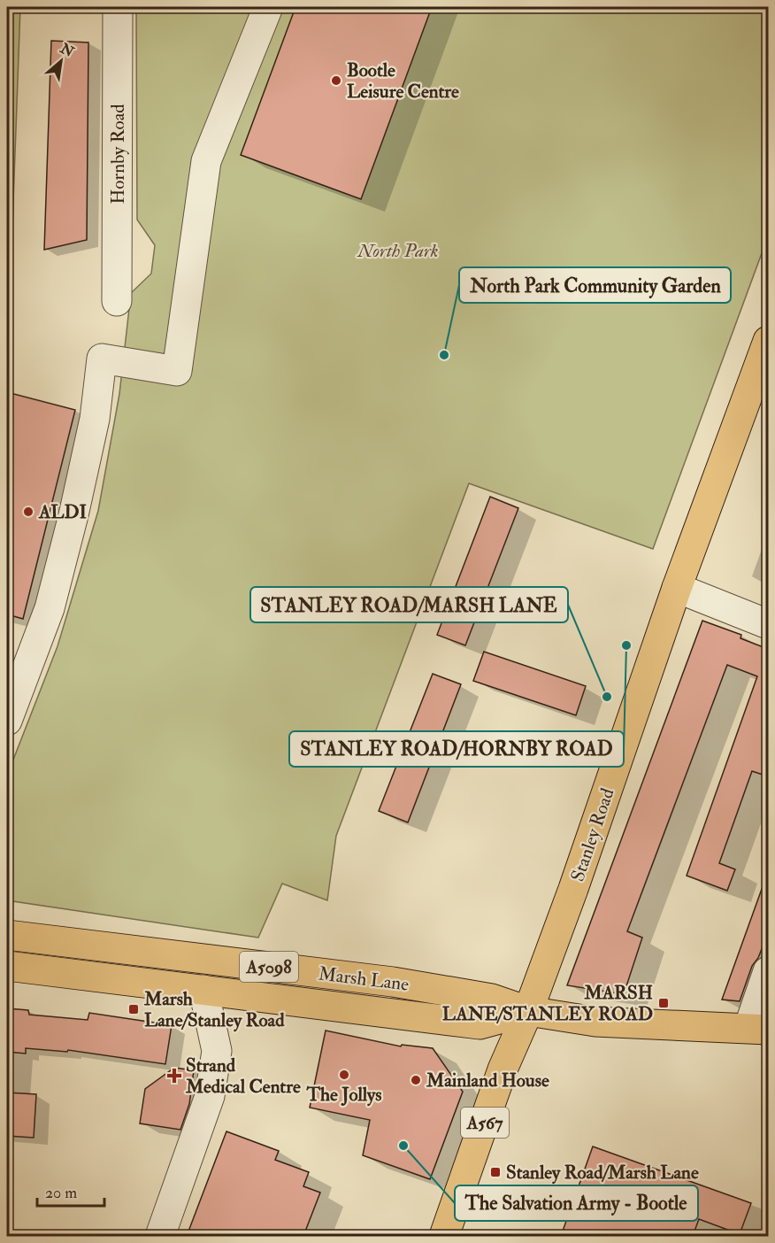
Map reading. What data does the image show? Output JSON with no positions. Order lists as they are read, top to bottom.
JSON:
{
  "streets": {
    "main road": [
      "Stanley Road",
      "A5098",
      "Marsh Lane",
      "A567"
    ],
    "street": ["Hornby Road"]
  },
  "crossings": [
    ["Stanley Road", "Marsh Lane"]
  ],
  "parks": ["North Park"],
  "places": {
    "other": [
      "Bootle Leisure Centre",
      "North Park Community Garden",
      "ALDI",
      "STANLEY ROAD/HORNBY ROAD",
      "STANLEY ROAD/MARSH LANE",
      "The Jollys",
      "Mainland House",
      "The Salvation Army - Bootle"
    ],
    "transit": ["MARSH LANE/STANLEY ROAD", "Marsh Lane/Stanley Road", "Stanley Road/Marsh Lane"],
    "health": ["Strand Medical Centre"]
  },
  "scale_bar": "20 m",
  "north": "top right"
}
